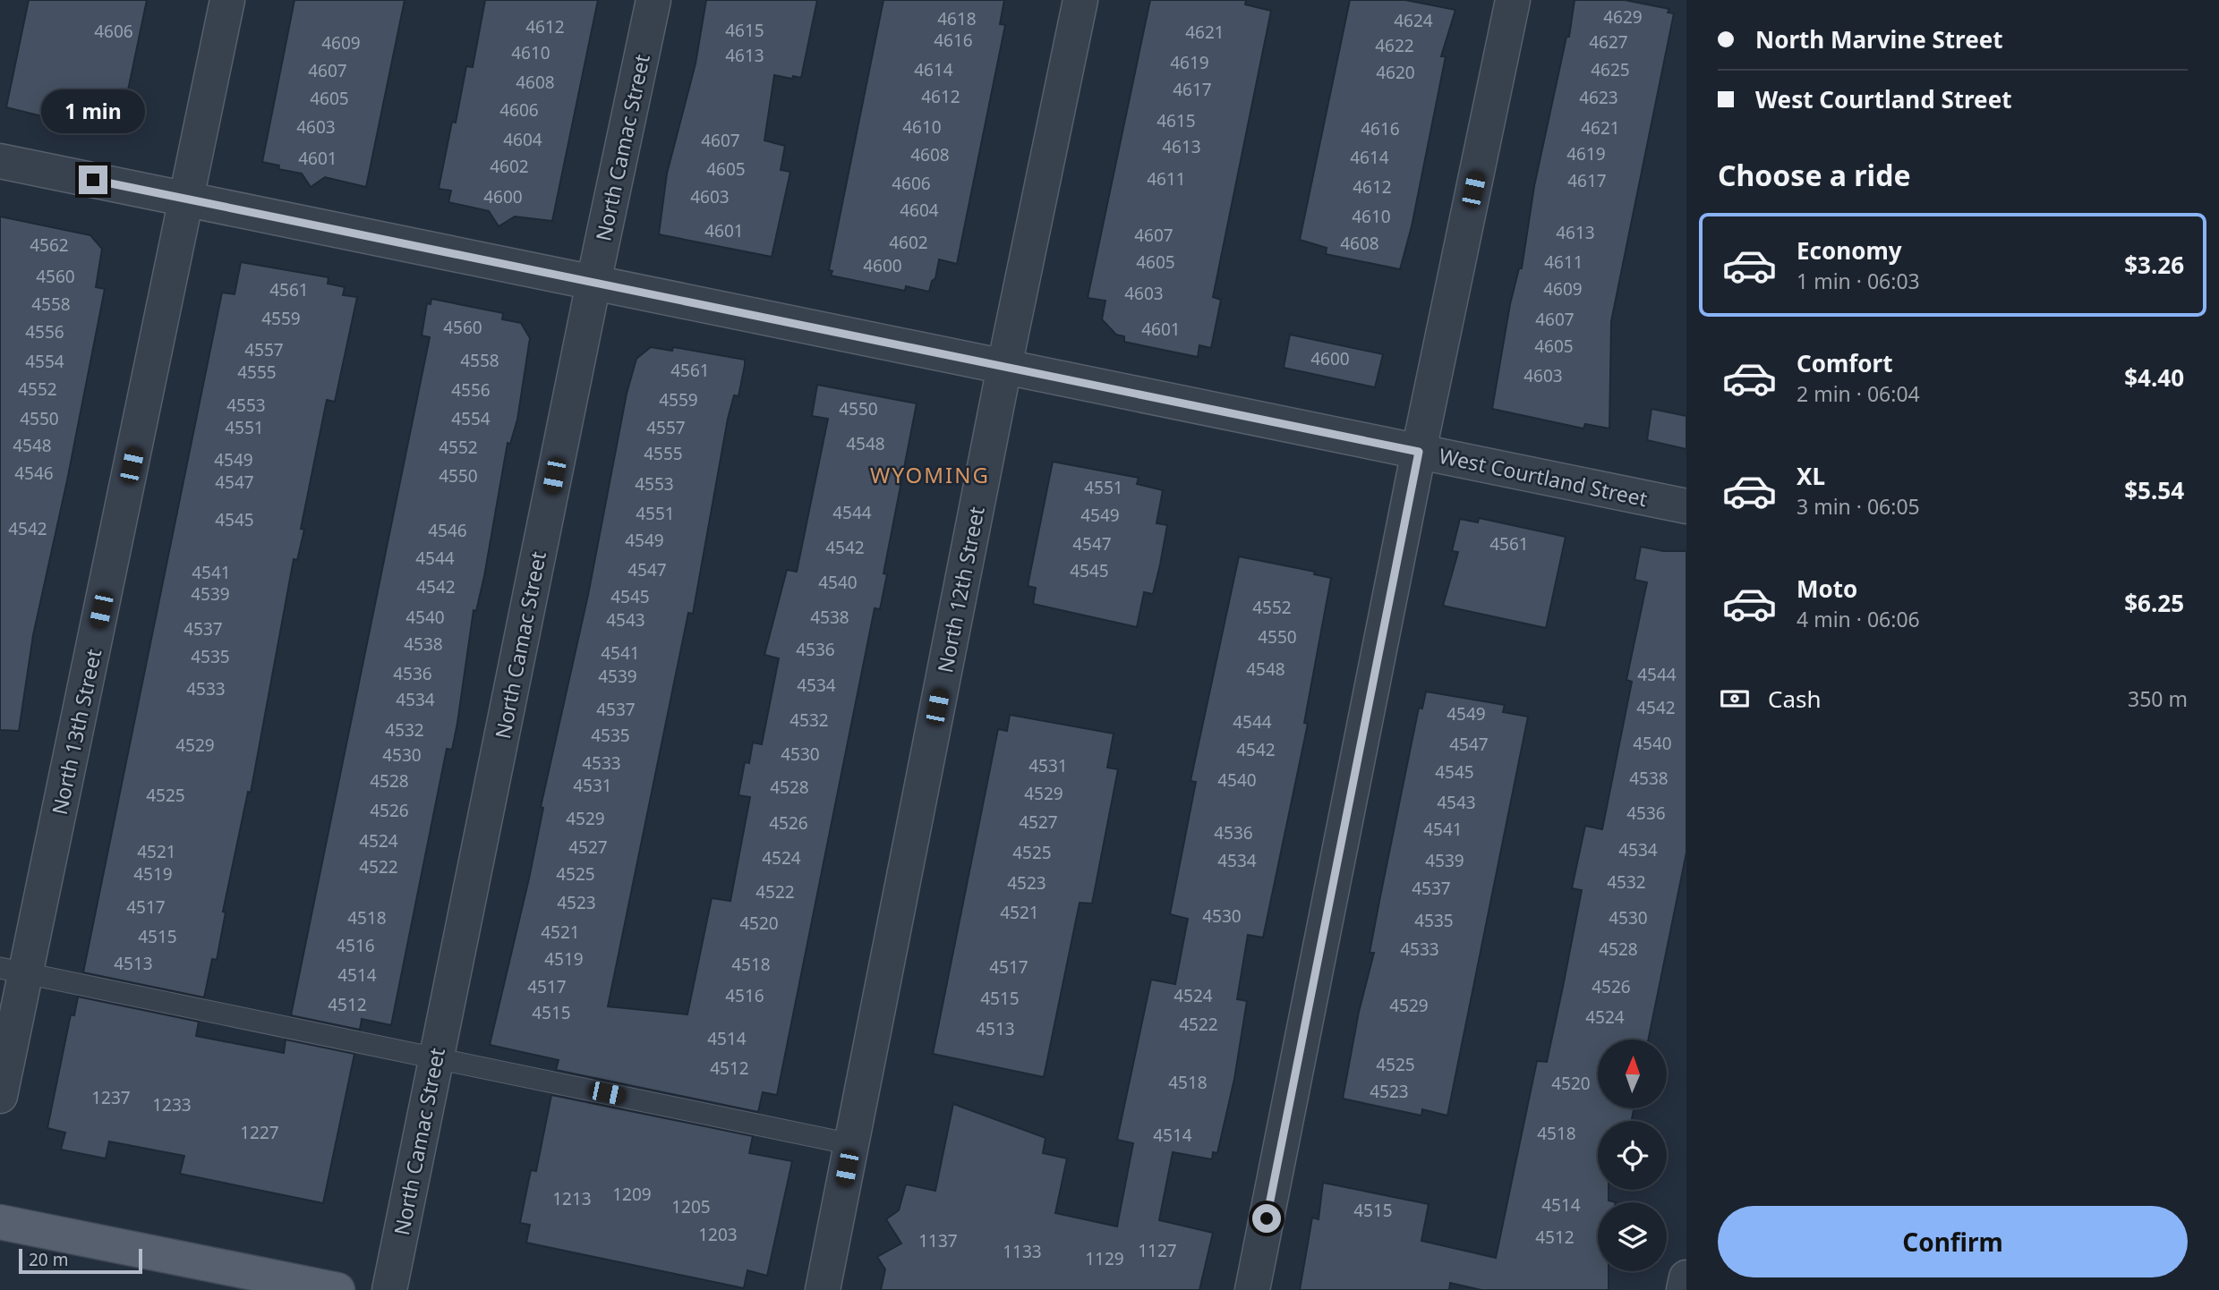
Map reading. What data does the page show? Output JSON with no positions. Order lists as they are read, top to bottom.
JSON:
{
  "streets": {
    "street": [
      "North Camac Street",
      "West Courtland Street",
      "North 12th Street",
      "North 13th Street"
    ]
  },
  "crossings": [
    ["North Camac Street", "West Courtland Street"],
    ["West Courtland Street", "North 12th Street"],
    ["West Courtland Street", "North 13th Street"]
  ],
  "districts": ["WYOMING"],
  "house_numbers": [
    "4629",
    "4618",
    "4624",
    "4612",
    "4615",
    "4606",
    "4621",
    "4616",
    "4627",
    "4609",
    "4622",
    "4610",
    "4613",
    "4619",
    "4614",
    "4625",
    "4607",
    "4620",
    "4608",
    "4617",
    "4612",
    "4623",
    "4605",
    "4606",
    "4615",
    "4603",
    "4610",
    "4621",
    "4616",
    "4604",
    "4607",
    "4613",
    "4619",
    "4608",
    "4614",
    "4601",
    "4602",
    "4605",
    "4611",
    "4617",
    "4606",
    "4612",
    "4600",
    "4603",
    "4604",
    "4610",
    "4601",
    "4613",
    "4607",
    "4602",
    "4608",
    "4562",
    "4605",
    "4611",
    "4600",
    "4560",
    "4609",
    "4561",
    "4603",
    "4558",
    "4559",
    "4607",
    "4560",
    "4601",
    "4556",
    "4605",
    "4557",
    "4600",
    "4558",
    "4554",
    "4561",
    "4555",
    "4603",
    "4552",
    "4556",
    "4559",
    "4553",
    "4550",
    "4550",
    "4554",
    "4551",
    "4557",
    "4548",
    "4548",
    "4552",
    "4555",
    "4549",
    "4546",
    "4550",
    "4547",
    "4553",
    "4551",
    "4544",
    "4551",
    "4549",
    "4545",
    "4542",
    "4546",
    "4549",
    "4547",
    "4561",
    "4542",
    "4544",
    "4547",
    "4545",
    "4541",
    "4540",
    "4542",
    "4539",
    "4545",
    "4552",
    "4540",
    "4538",
    "4543",
    "4537",
    "4550",
    "4538",
    "4536",
    "4541",
    "4535",
    "4548",
    "4536",
    "4544",
    "4539",
    "4534",
    "4533",
    "4534",
    "4542",
    "4537",
    "4549",
    "4532",
    "4544",
    "4532",
    "4535",
    "4540",
    "4547",
    "4529",
    "4542",
    "4530",
    "4530",
    "4533",
    "4531",
    "4545",
    "4538",
    "4540",
    "4528",
    "4531",
    "4528",
    "4529",
    "4525",
    "4543",
    "4526",
    "4536",
    "4529",
    "4527",
    "4526",
    "4541",
    "4536",
    "4524",
    "4527",
    "4534",
    "4521",
    "4525",
    "4524",
    "4534",
    "4539",
    "4522",
    "4519",
    "4525",
    "4532",
    "4523",
    "4537",
    "4522",
    "4523",
    "4517",
    "4521",
    "4530",
    "4518",
    "4530",
    "4535",
    "4520",
    "4521",
    "4515",
    "4516",
    "4533",
    "4528",
    "4519",
    "4513",
    "4518",
    "4517",
    "4514",
    "4517",
    "4526",
    "4516",
    "4524",
    "4515",
    "4512",
    "4529",
    "4515",
    "4524",
    "4522",
    "4513",
    "4514",
    "4525",
    "4512",
    "4518",
    "4520",
    "4523",
    "1237",
    "1233",
    "1227",
    "4518",
    "4514",
    "1209",
    "1213",
    "4514",
    "1205",
    "4515",
    "1203",
    "4512",
    "1137",
    "1127",
    "1133",
    "1129"
  ],
  "scale_bar": "20 m",
  "north": "top",
  "page": {
    "banner": ["North Marvine Street", "West Courtland Street"],
    "bubble": "1 min",
    "heading": "Choose a ride",
    "list": [
      {
        "name": "Economy",
        "note": "1 min · 06:03",
        "value": "$3.26"
      },
      {
        "name": "Comfort",
        "note": "2 min · 06:04",
        "value": "$4.40"
      },
      {
        "name": "XL",
        "note": "3 min · 06:05",
        "value": "$5.54"
      },
      {
        "name": "Moto",
        "note": "4 min · 06:06",
        "value": "$6.25"
      }
    ],
    "pay": ["Cash", "350 m"],
    "buttons": "Confirm",
    "scale": "20 m"
  }
}
